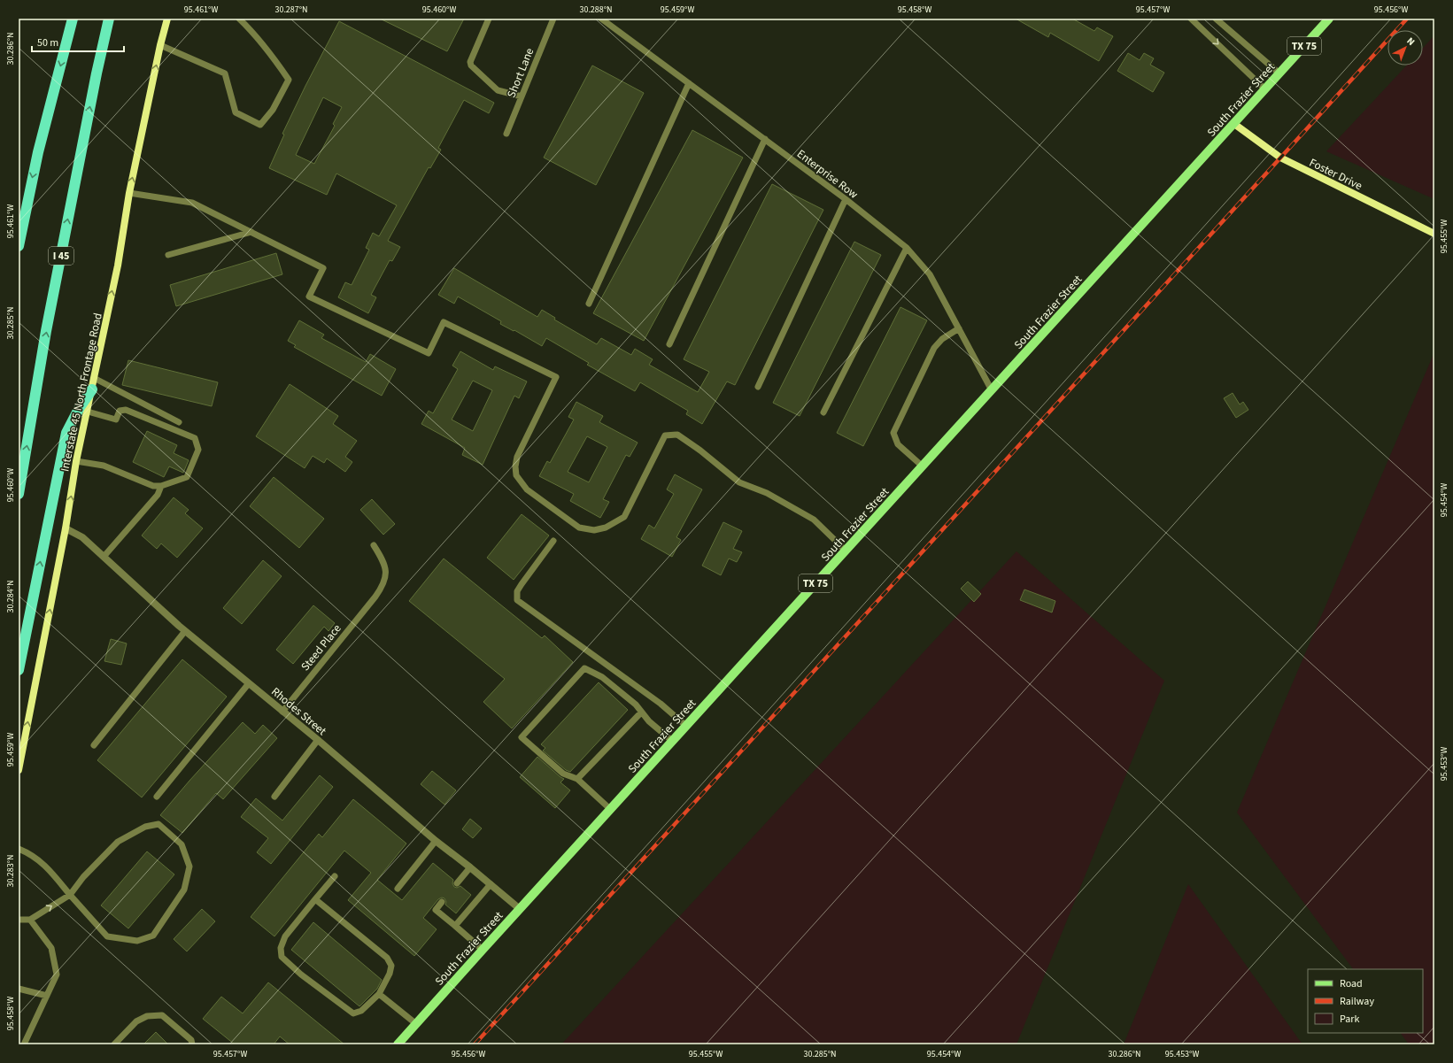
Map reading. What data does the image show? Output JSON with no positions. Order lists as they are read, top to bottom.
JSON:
{
  "streets": {
    "highway": ["I 45"],
    "main road": [
      "TX 75",
      "South Frazier Street",
      "Foster Drive",
      "Interstate 45 North Frontage Road"
    ],
    "street": ["Rhodes Street"],
    "lane": ["Short Lane", "Enterprise Row", "Steed Place"]
  },
  "crossings": [
    ["South Frazier Street", "Enterprise Row"],
    ["South Frazier Street", "Foster Drive"],
    ["South Frazier Street", "Rhodes Street"],
    ["Interstate 45 North Frontage Road", "Rhodes Street"],
    ["Steed Place", "Rhodes Street"]
  ],
  "one_way": ["Interstate 45 North Frontage Road"],
  "legend": ["Road", "Railway", "Park"],
  "scale_bar": "50 m",
  "north": "top right",
  "coordinates": [
    "95.461°W",
    "30.287°N",
    "95.460°W",
    "30.288°N",
    "95.459°W",
    "95.458°W",
    "95.457°W",
    "95.456°W",
    "30.286°N",
    "95.455°W",
    "30.285°N",
    "95.454°W",
    "30.284°N",
    "95.453°W",
    "30.283°N"
  ]
}
